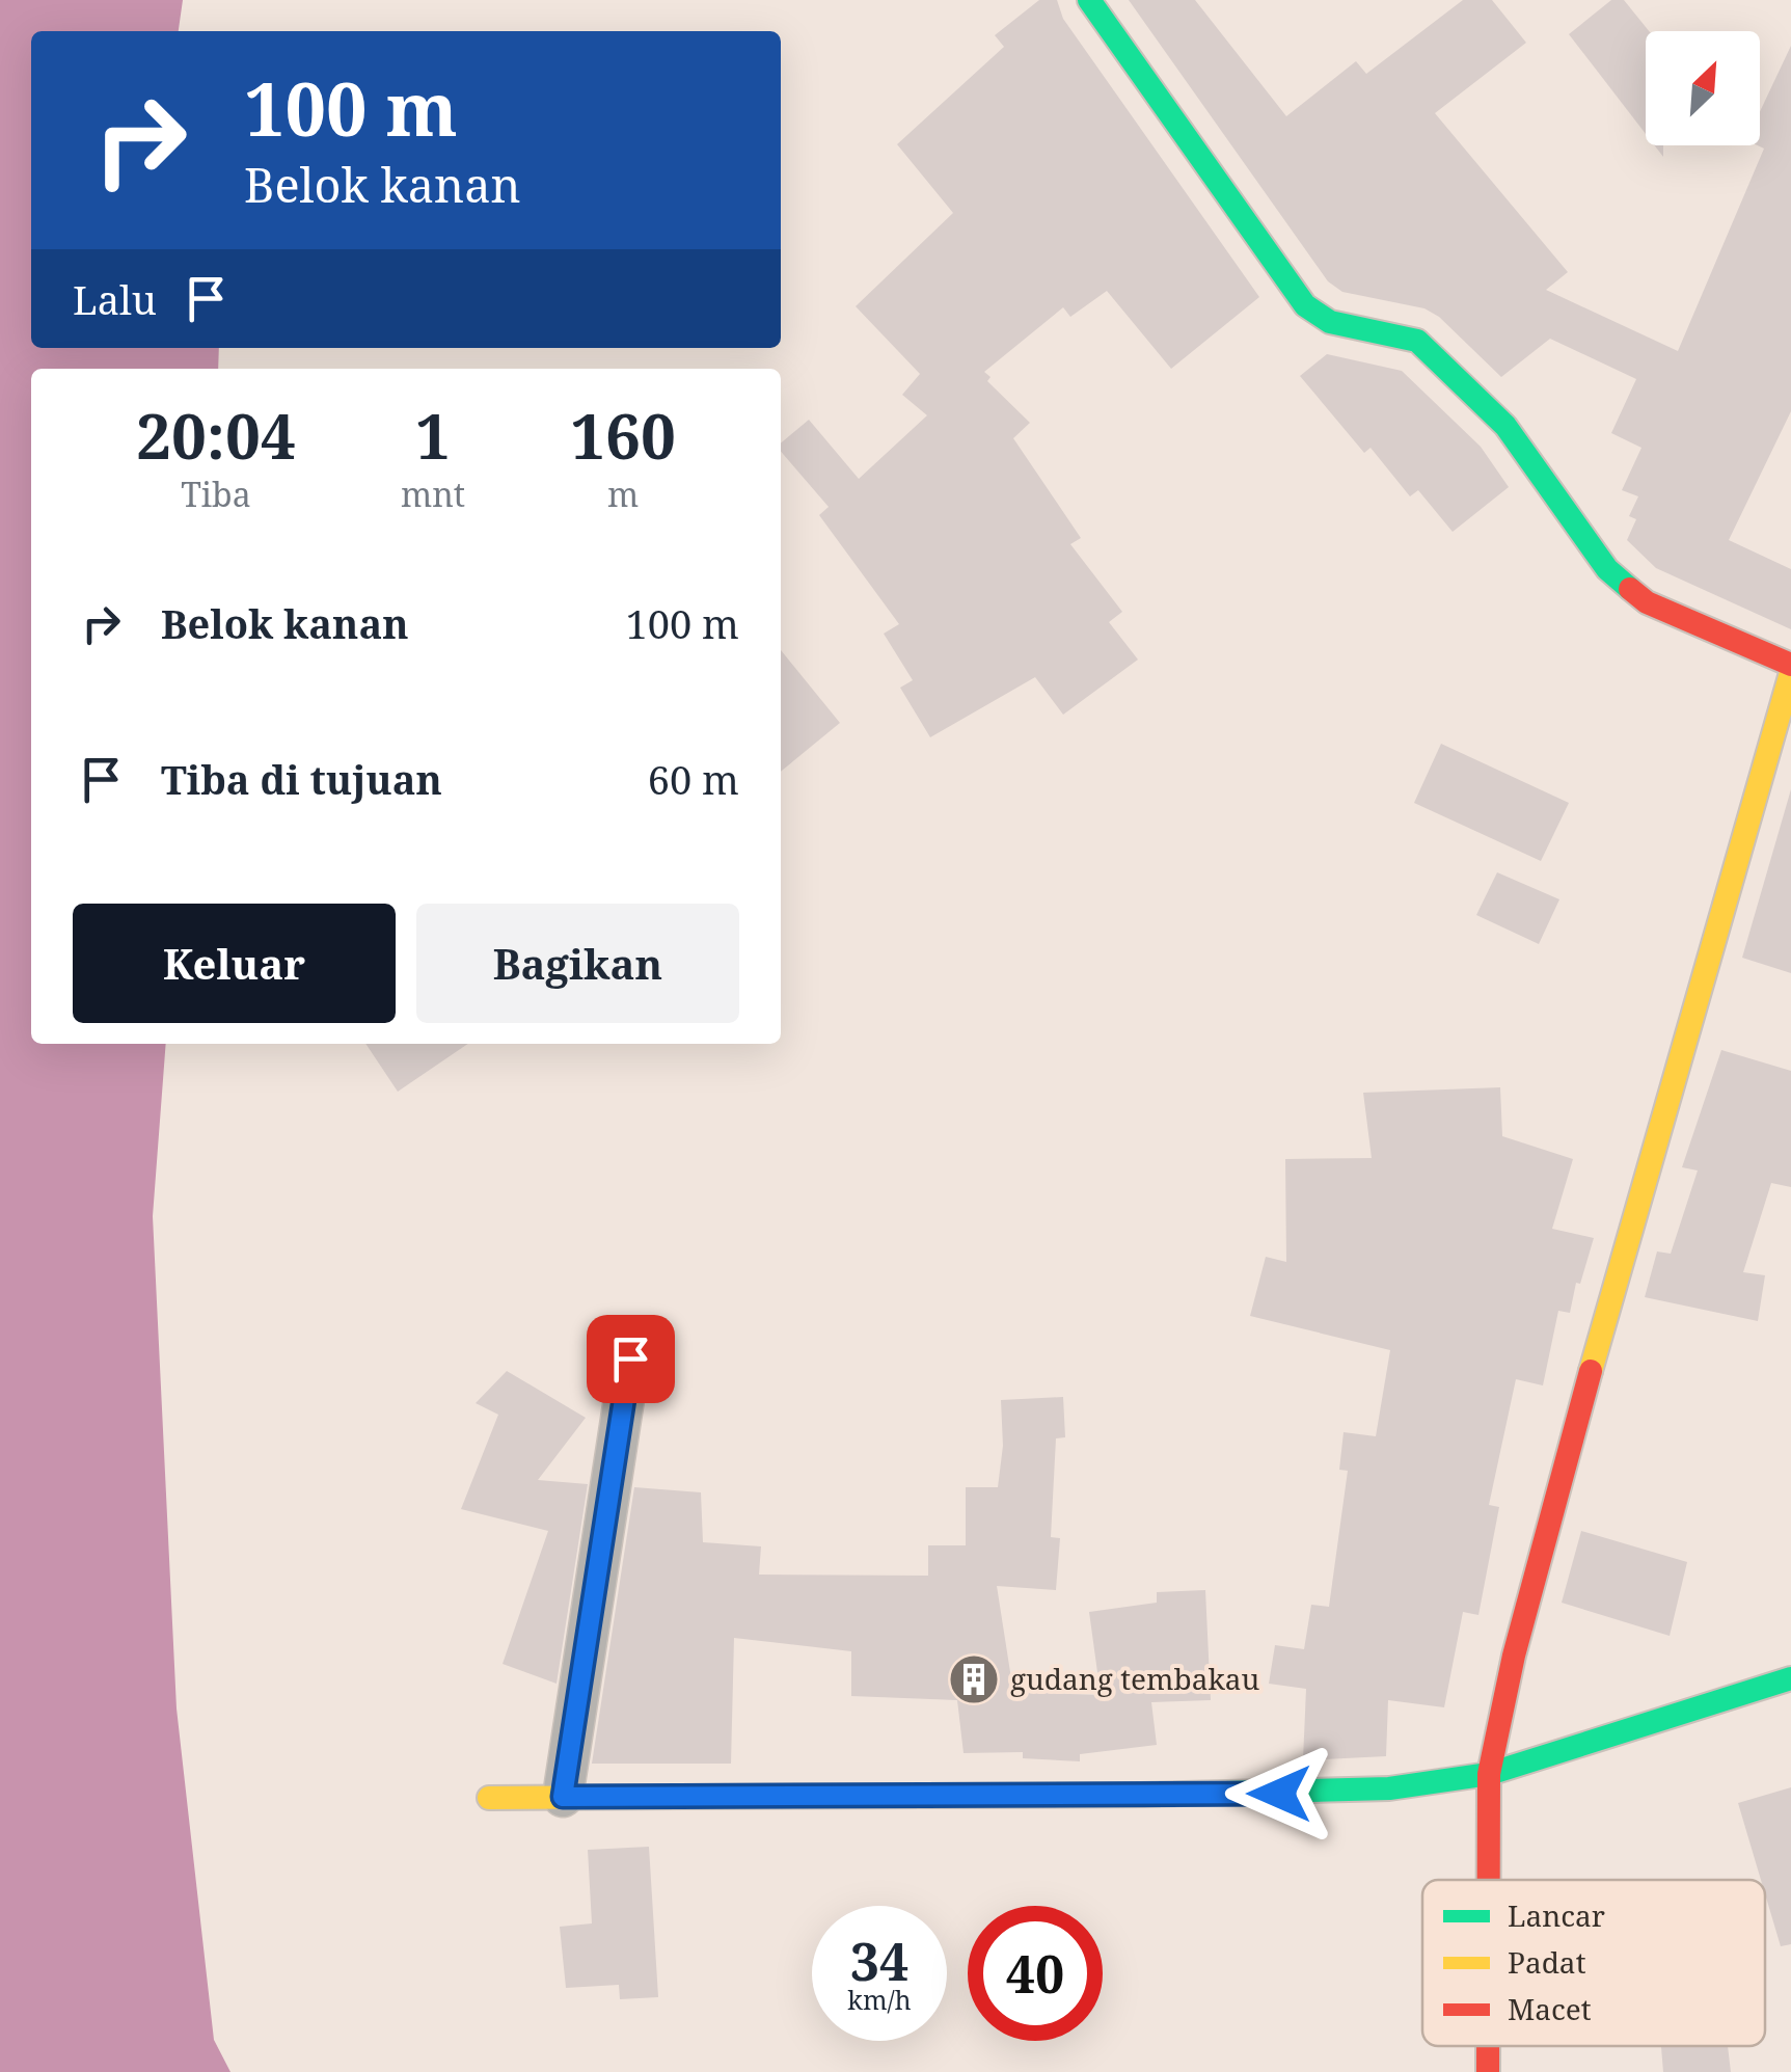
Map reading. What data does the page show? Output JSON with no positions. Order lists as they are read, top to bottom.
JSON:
{
  "places": {
    "building": ["gudang tembakau"]
  },
  "legend": ["Lancar", "Padat", "Macet"],
  "north": "top right",
  "page": {
    "turn": ["100 m", "Belok kanan"],
    "then": "Lalu",
    "eta": [
      "20:04",
      "Tiba",
      "1",
      "mnt",
      "160",
      "m"
    ],
    "list": [
      {
        "name": "Belok kanan",
        "value": "100 m"
      },
      {
        "name": "Tiba di tujuan",
        "value": "60 m"
      }
    ],
    "buttons": ["Keluar", "Bagikan"],
    "speed": "34 km/h",
    "limit": "40"
  }
}
